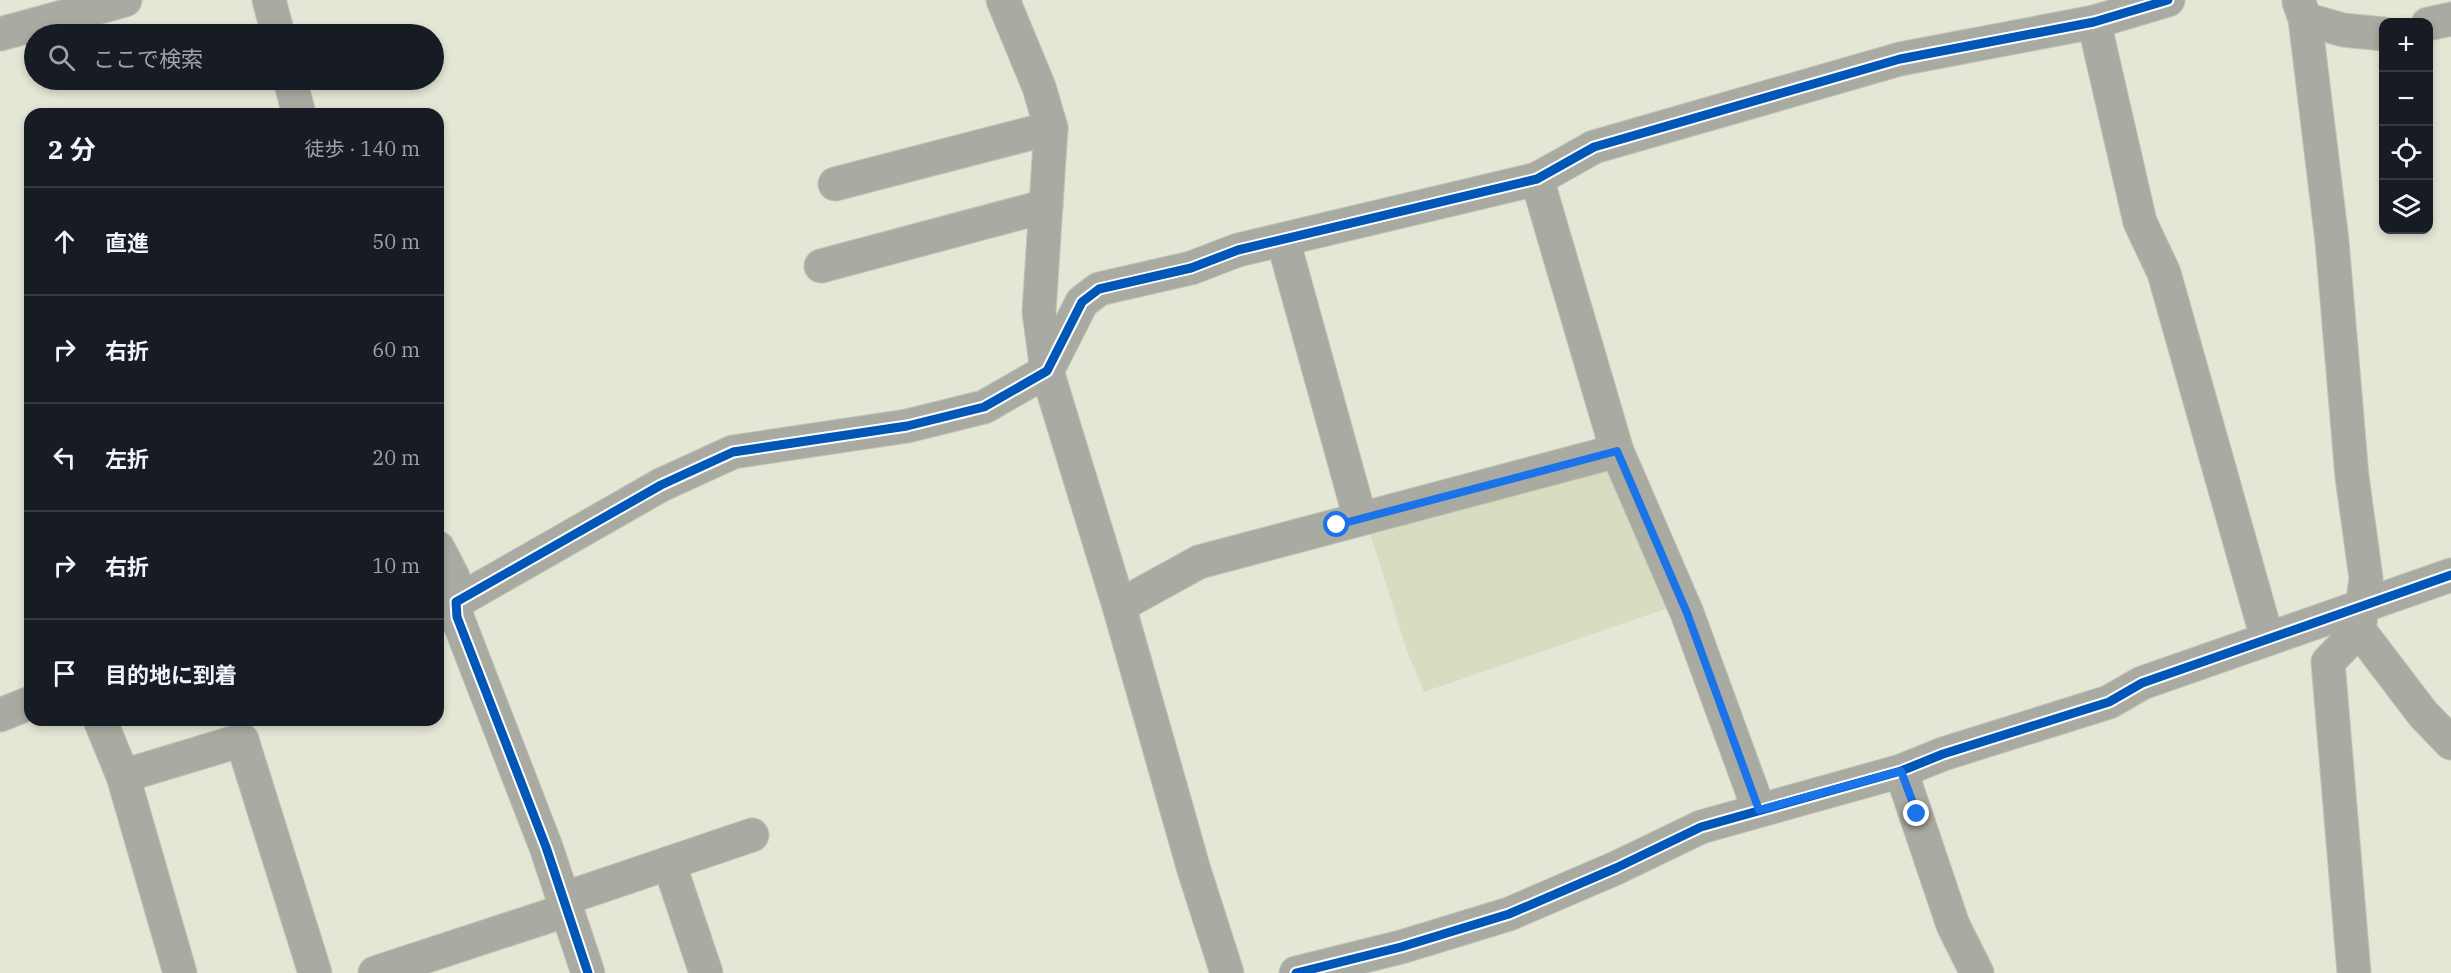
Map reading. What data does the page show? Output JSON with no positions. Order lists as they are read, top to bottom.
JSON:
{
  "page": {
    "map_buttons": ["+", "−"],
    "search": "ここで検索",
    "heading": ["2 分", "徒歩 · 140 m"],
    "list": [
      ["直進", "50 m"],
      ["右折", "60 m"],
      ["左折", "20 m"],
      ["右折", "10 m"],
      "目的地に到着"
    ]
  }
}
